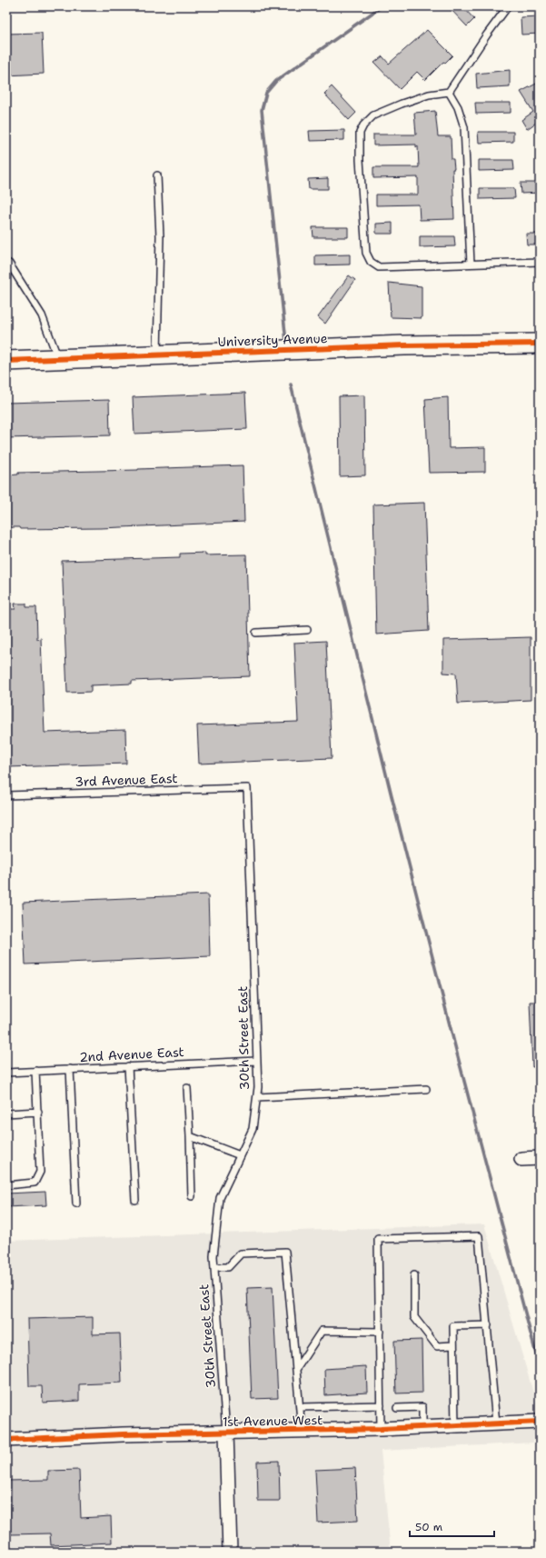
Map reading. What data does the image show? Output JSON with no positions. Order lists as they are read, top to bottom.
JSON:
{
  "streets": {
    "street": ["University Avenue", "1st Avenue West"],
    "lane": ["3rd Avenue East", "30th Street East", "2nd Avenue East"]
  },
  "crossings": [
    ["3rd Avenue East", "30th Street East"],
    ["30th Street East", "2nd Avenue East"],
    ["30th Street East", "1st Avenue West"]
  ],
  "scale_bar": "50 m"
}
